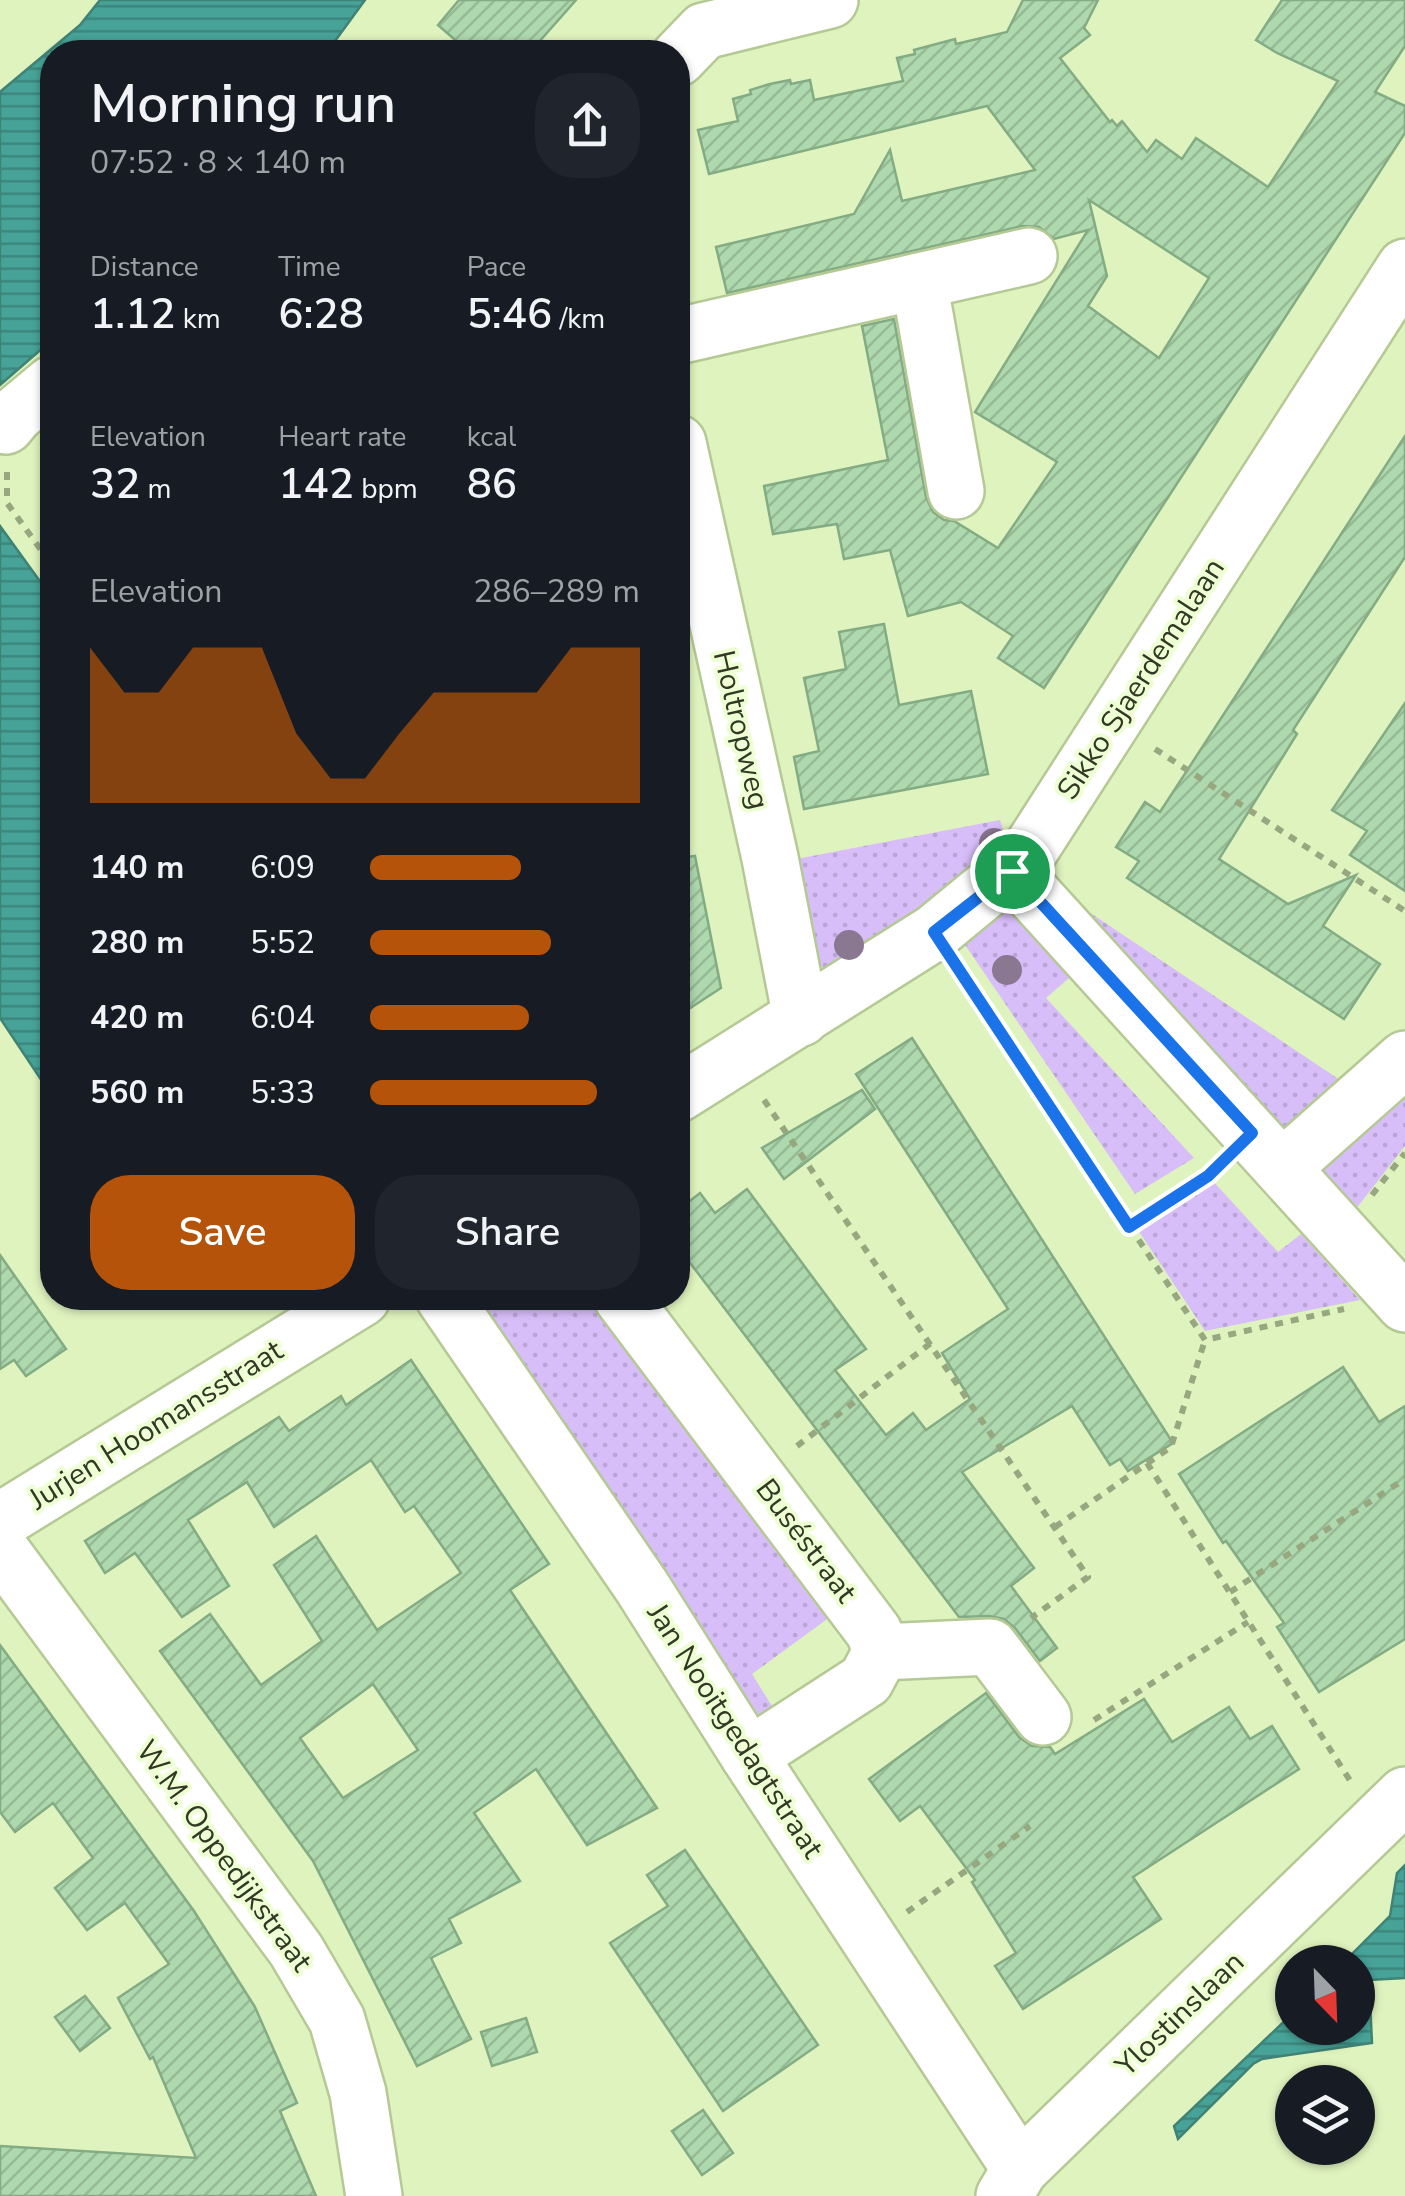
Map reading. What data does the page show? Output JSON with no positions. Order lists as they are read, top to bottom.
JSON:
{
  "streets": {
    "street": [
      "Sikko Sjaerdemalaan",
      "Holtropweg",
      "Jurjen Hoomansstraat",
      "Buséstraat",
      "Jan Nooitgedagtstraat",
      "W.M. Oppedijkstraat",
      "Ylostinslaan"
    ]
  },
  "crossings": [
    ["Sikko Sjaerdemalaan", "Holtropweg"],
    ["Jan Nooitgedagtstraat", "Ylostinslaan"]
  ],
  "north": "bottom right",
  "page": {
    "heading": ["Morning run", "07:52 · 8 × 140 m"],
    "stats": [
      ["Distance", "1.12 km"],
      ["Time", "6:28"],
      ["Pace", "5:46 /km"],
      ["Elevation", "32 m"],
      ["Heart rate", "142 bpm"],
      ["kcal", "86"]
    ],
    "chart": ["Elevation", "286–289 m"],
    "list": [
      {
        "name": "140 m",
        "note": "6:09"
      },
      {
        "name": "280 m",
        "note": "5:52"
      },
      {
        "name": "420 m",
        "note": "6:04"
      },
      {
        "name": "560 m",
        "note": "5:33"
      }
    ],
    "buttons": ["Save", "Share"]
  }
}
